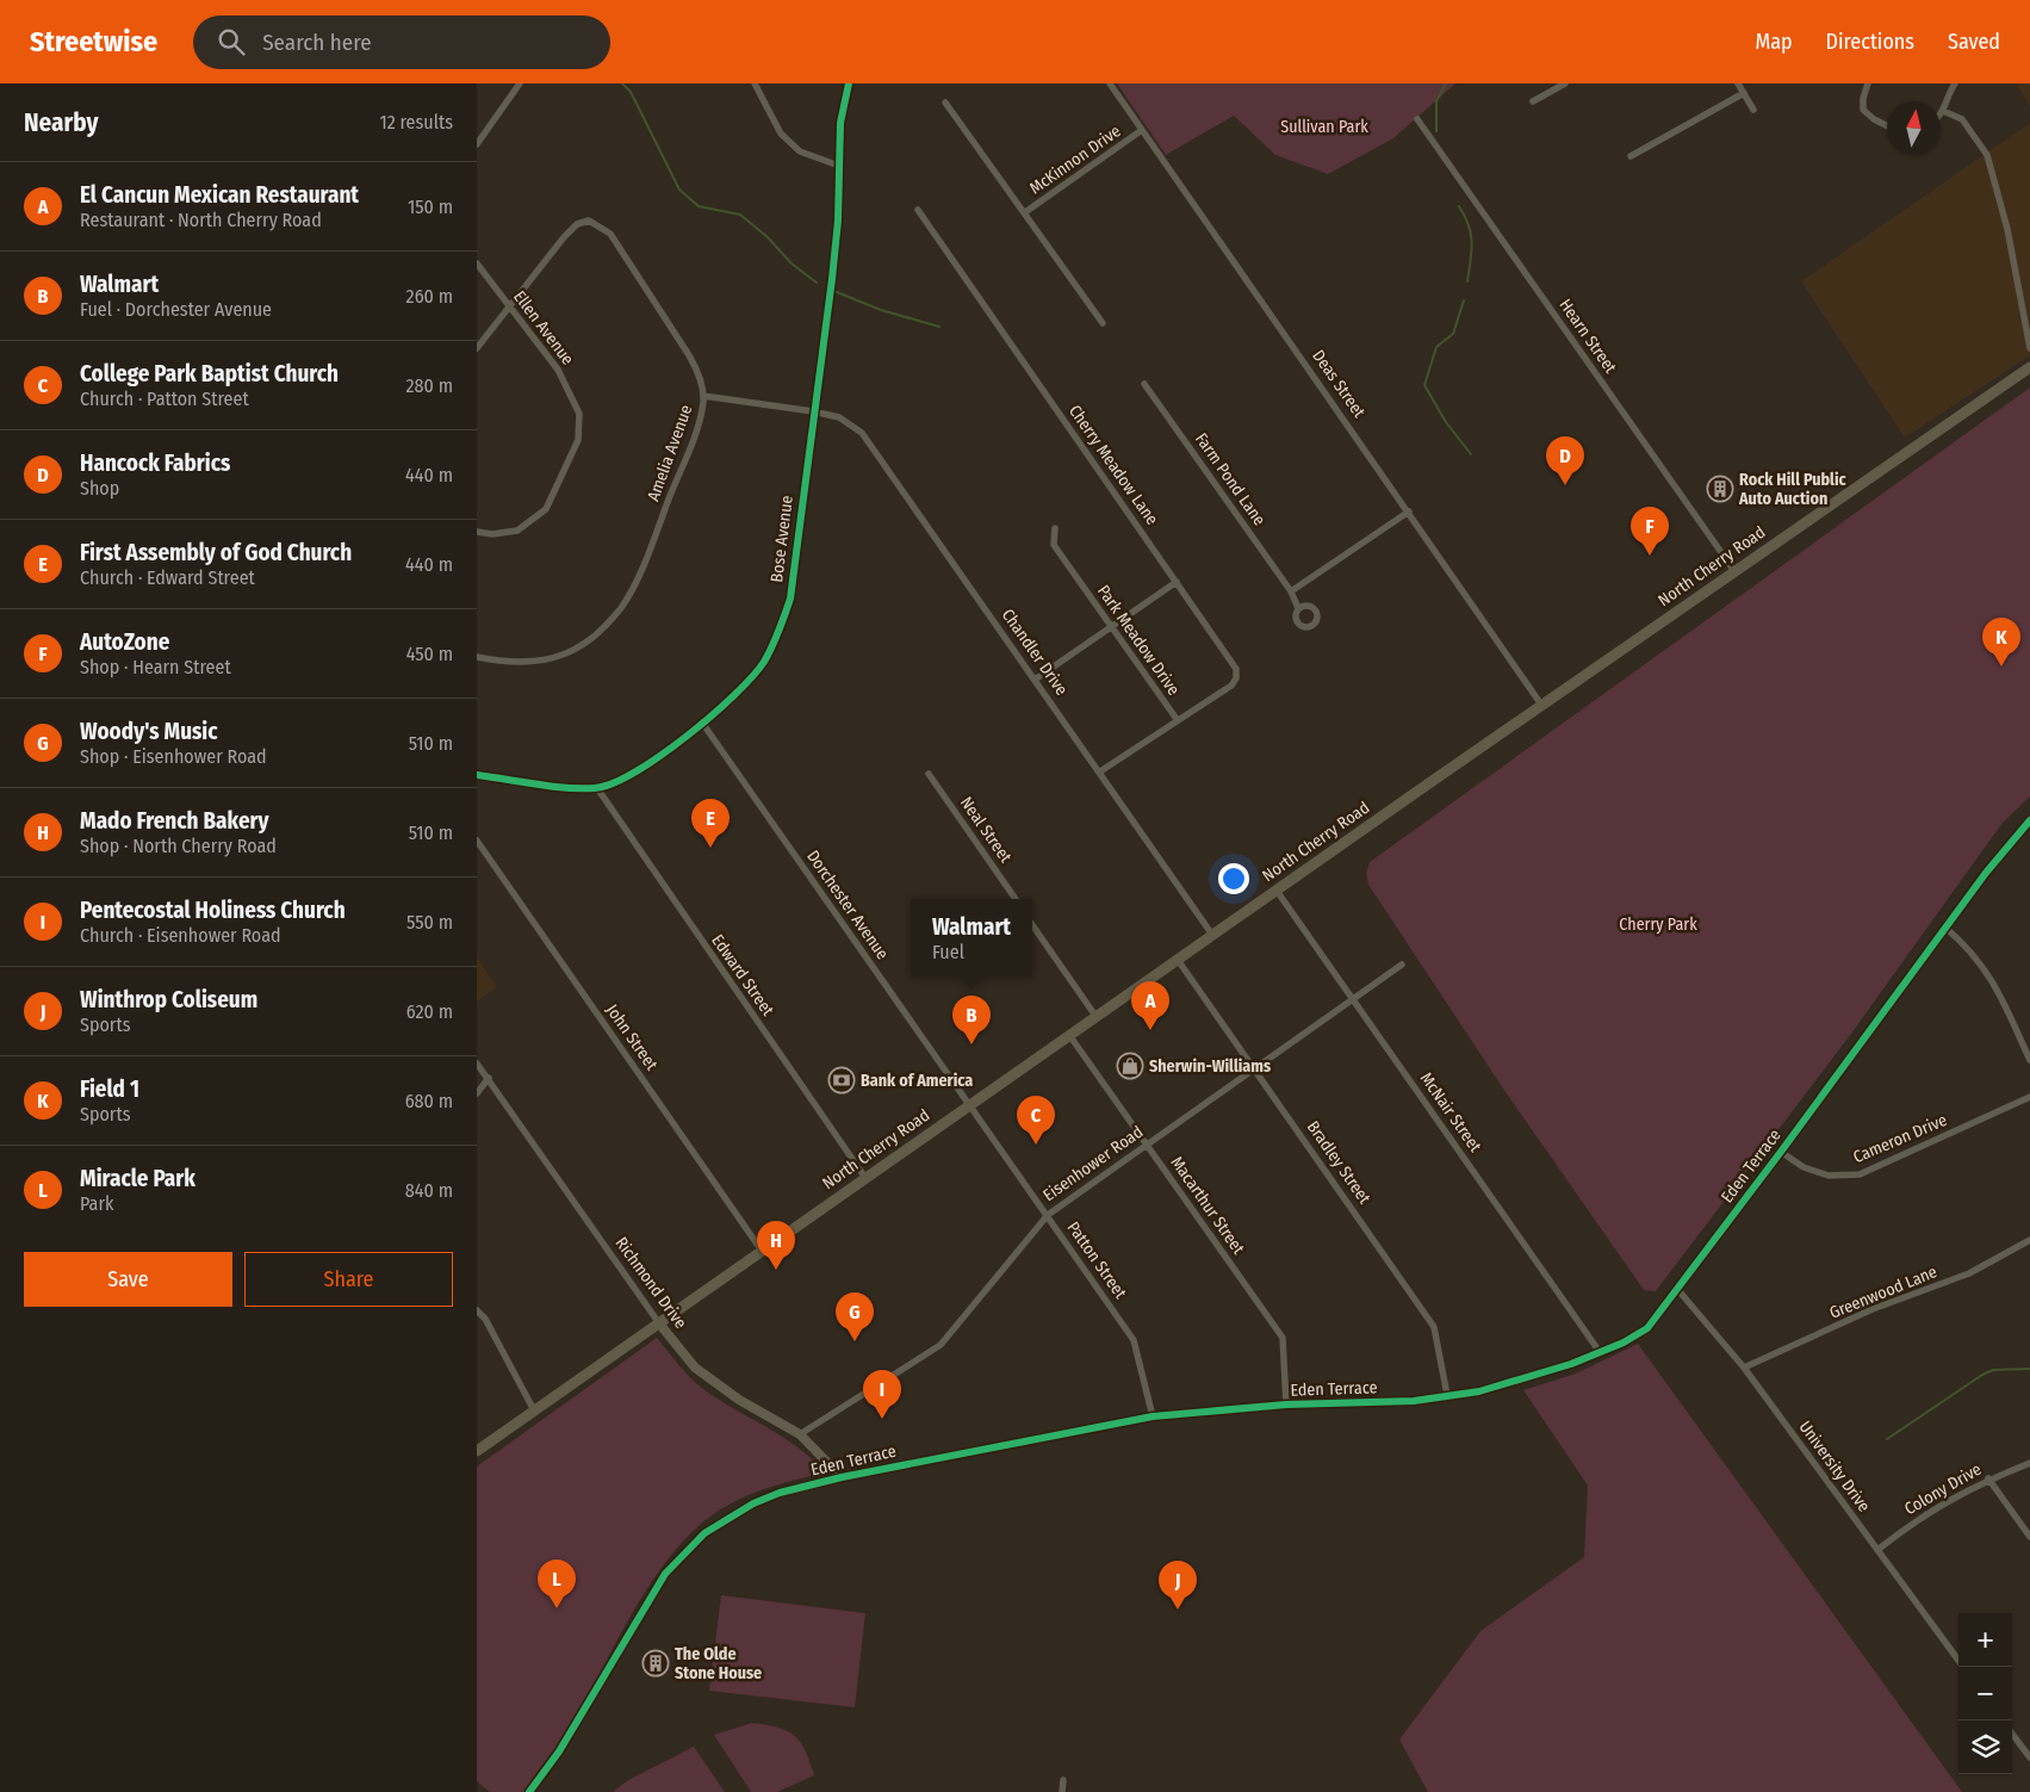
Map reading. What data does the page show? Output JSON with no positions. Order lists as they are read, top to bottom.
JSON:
{
  "streets": {
    "main road": ["North Cherry Road"],
    "street": [
      "McKinnon Drive",
      "Ellen Avenue",
      "Hearn Street",
      "Deas Street",
      "Amelia Avenue",
      "Cherry Meadow Lane",
      "Farm Pond Lane",
      "Bose Avenue",
      "Park Meadow Drive",
      "Chandler Drive",
      "Neal Street",
      "Dorchester Avenue",
      "Edward Street",
      "John Street",
      "McNair Street",
      "Cameron Drive",
      "Bradley Street",
      "Eisenhower Road",
      "Eden Terrace",
      "Macarthur Street",
      "Patton Street",
      "Richmond Drive",
      "Greenwood Lane",
      "University Drive",
      "Colony Drive"
    ]
  },
  "crossings": [
    ["McKinnon Drive", "Deas Street"],
    ["Ellen Avenue", "Amelia Avenue"],
    ["Hearn Street", "North Cherry Road"],
    ["Deas Street", "North Cherry Road"],
    ["Amelia Avenue", "Chandler Drive"],
    ["Cherry Meadow Lane", "Park Meadow Drive"],
    ["Bose Avenue", "Chandler Drive"],
    ["Bose Avenue", "Dorchester Avenue"],
    ["Bose Avenue", "Edward Street"],
    ["North Cherry Road", "Chandler Drive"],
    ["North Cherry Road", "Dorchester Avenue"],
    ["North Cherry Road", "Edward Street"],
    ["North Cherry Road", "John Street"],
    ["North Cherry Road", "McNair Street"],
    ["North Cherry Road", "Bradley Street"],
    ["North Cherry Road", "Macarthur Street"],
    ["North Cherry Road", "Patton Street"],
    ["North Cherry Road", "Richmond Drive"],
    ["Park Meadow Drive", "Chandler Drive"],
    ["Dorchester Avenue", "Patton Street"],
    ["McNair Street", "Eisenhower Road"],
    ["McNair Street", "Eden Terrace"],
    ["Cameron Drive", "Eden Terrace"],
    ["Bradley Street", "Eisenhower Road"],
    ["Bradley Street", "Eden Terrace"],
    ["Eisenhower Road", "Macarthur Street"],
    ["Eisenhower Road", "Patton Street"],
    ["Eisenhower Road", "Richmond Drive"],
    ["Eden Terrace", "Macarthur Street"],
    ["Eden Terrace", "Patton Street"],
    ["Eden Terrace", "Richmond Drive"],
    ["Eden Terrace", "University Drive"],
    ["Greenwood Lane", "University Drive"],
    ["University Drive", "Colony Drive"]
  ],
  "parks": ["Sullivan Park", "Cherry Park"],
  "places": {
    "building": ["Rock Hill Public Auto Auction", "The Olde Stone House"],
    "shop": ["Sherwin-Williams"],
    "bank": ["Bank of America"]
  },
  "north": "top",
  "page": {
    "header": "Streetwise",
    "search": "Search here",
    "nav": ["Map", "Directions", "Saved"],
    "heading": ["Nearby", "12 results"],
    "list": [
      {
        "mark": "A",
        "name": "El Cancun Mexican Restaurant",
        "note": "Restaurant · North Cherry Road",
        "value": "150 m"
      },
      {
        "mark": "B",
        "name": "Walmart",
        "note": "Fuel · Dorchester Avenue",
        "value": "260 m"
      },
      {
        "mark": "C",
        "name": "College Park Baptist Church",
        "note": "Church · Patton Street",
        "value": "280 m"
      },
      {
        "mark": "D",
        "name": "Hancock Fabrics",
        "note": "Shop",
        "value": "440 m"
      },
      {
        "mark": "E",
        "name": "First Assembly of God Church",
        "note": "Church · Edward Street",
        "value": "440 m"
      },
      {
        "mark": "F",
        "name": "AutoZone",
        "note": "Shop · Hearn Street",
        "value": "450 m"
      },
      {
        "mark": "G",
        "name": "Woody's Music",
        "note": "Shop · Eisenhower Road",
        "value": "510 m"
      },
      {
        "mark": "H",
        "name": "Mado French Bakery",
        "note": "Shop · North Cherry Road",
        "value": "510 m"
      },
      {
        "mark": "I",
        "name": "Pentecostal Holiness Church",
        "note": "Church · Eisenhower Road",
        "value": "550 m"
      },
      {
        "mark": "J",
        "name": "Winthrop Coliseum",
        "note": "Sports",
        "value": "620 m"
      },
      {
        "mark": "K",
        "name": "Field 1",
        "note": "Sports",
        "value": "680 m"
      },
      {
        "mark": "L",
        "name": "Miracle Park",
        "note": "Park",
        "value": "840 m"
      }
    ],
    "pins": [
      "D",
      "F",
      "K",
      "E",
      "A",
      "B",
      "C",
      "H",
      "G",
      "I",
      "L",
      "J"
    ],
    "popup": ["Walmart", "Fuel"],
    "buttons": ["Save", "Share"],
    "map_buttons": ["+", "−"]
  }
}
